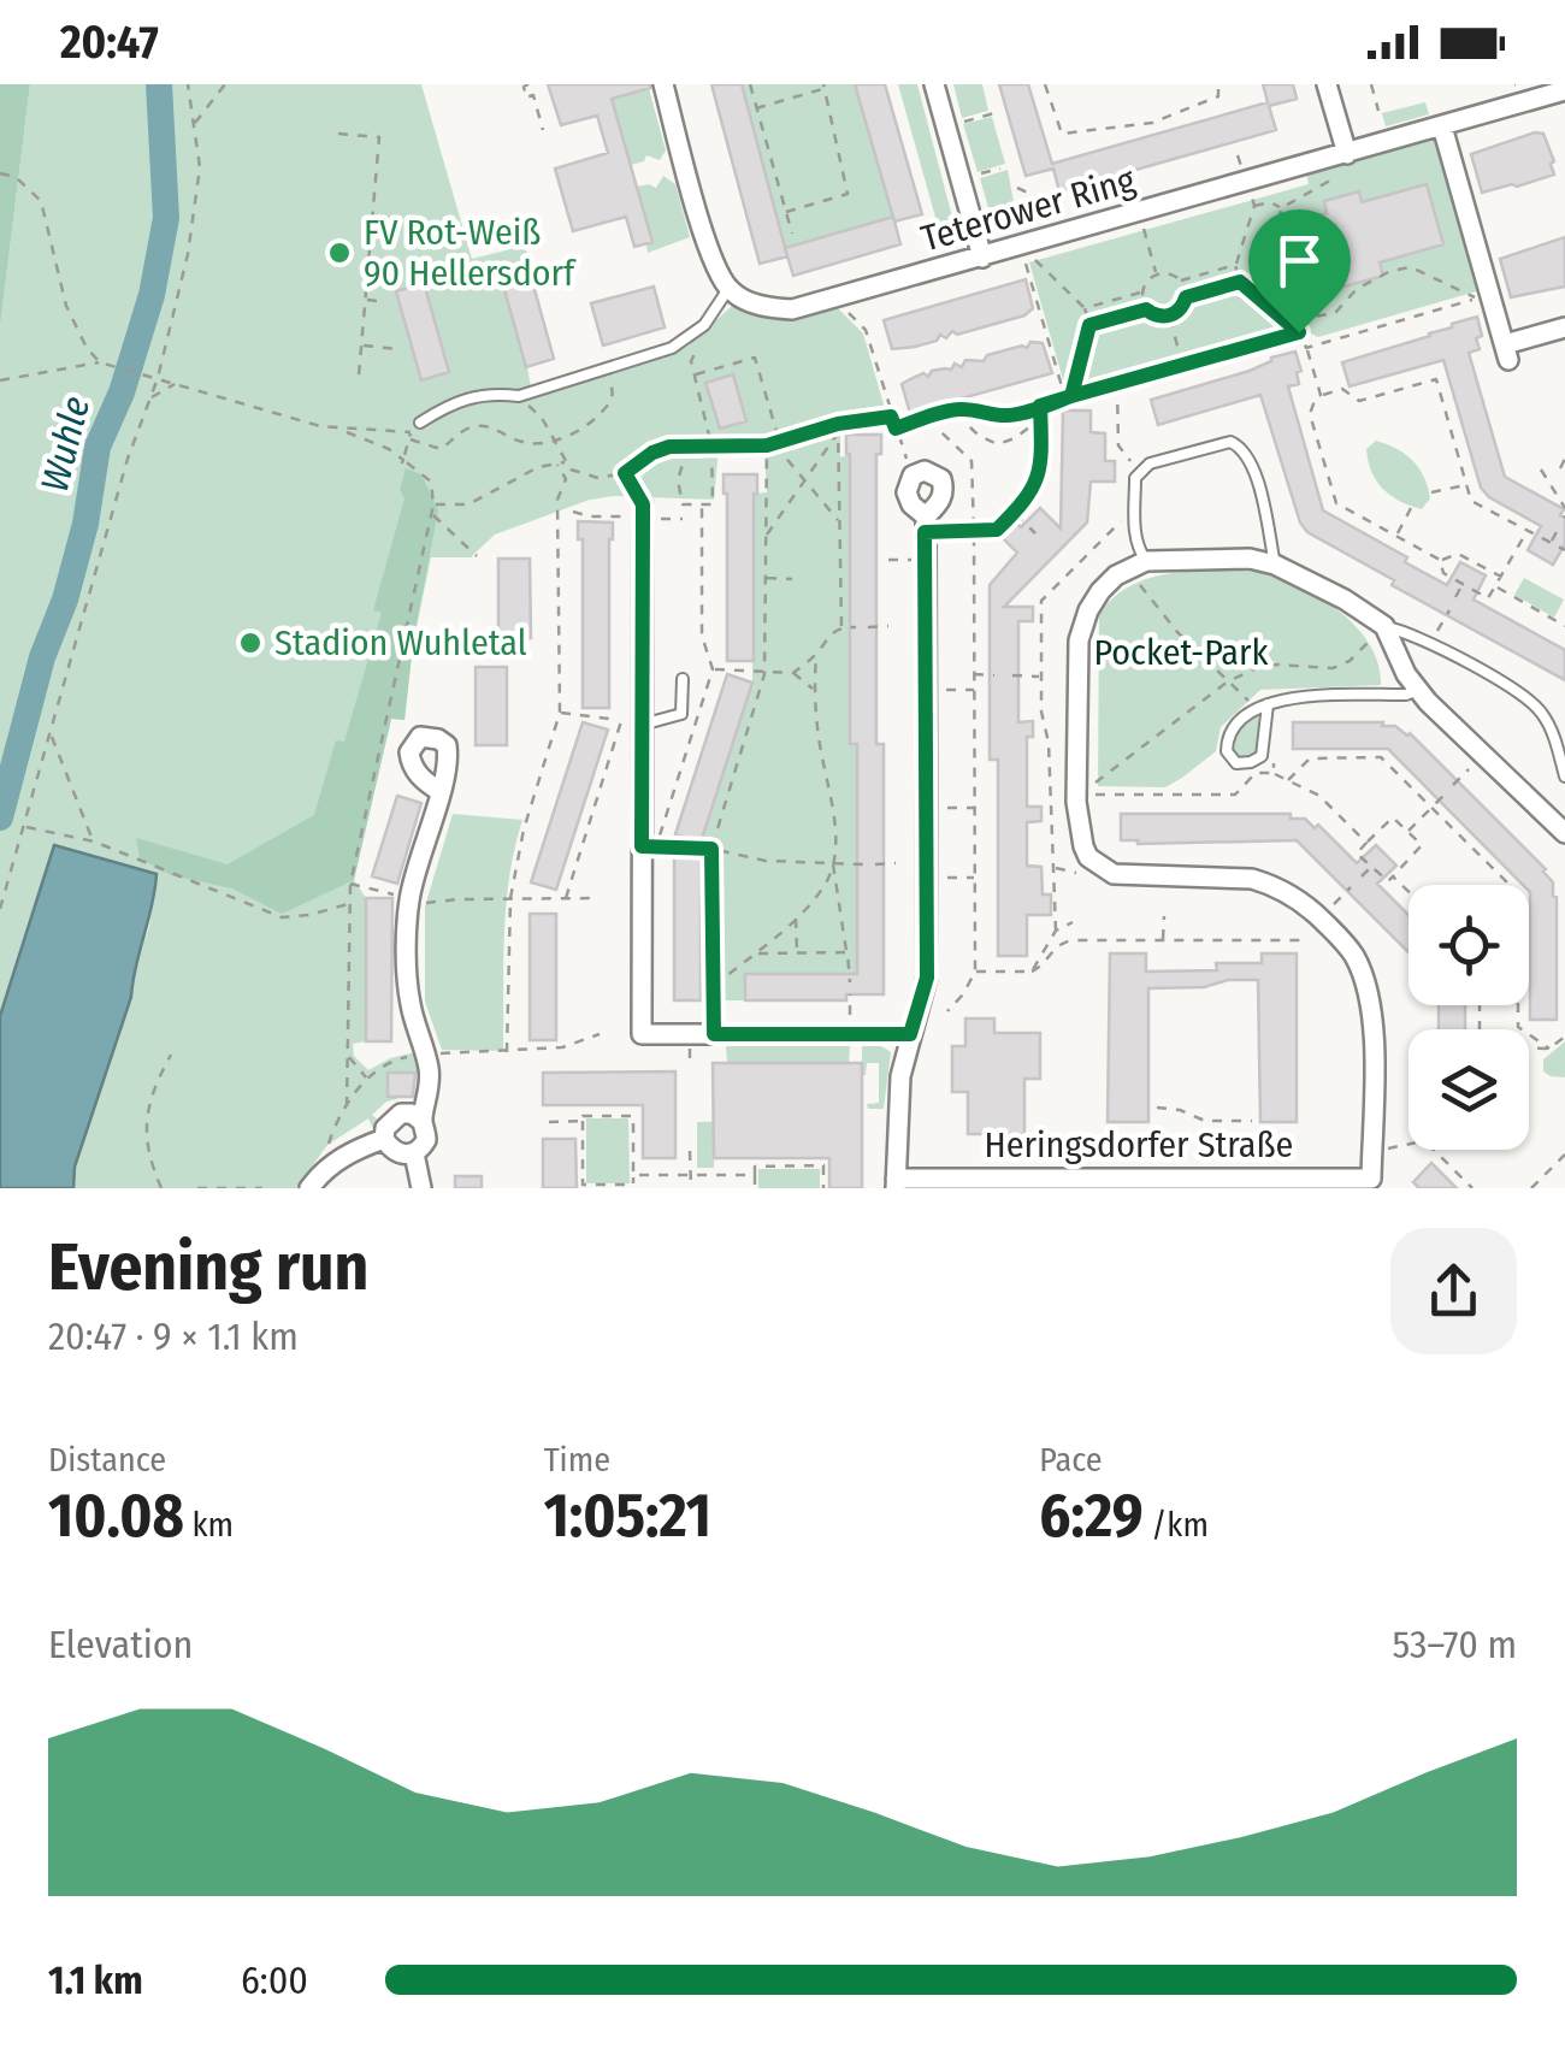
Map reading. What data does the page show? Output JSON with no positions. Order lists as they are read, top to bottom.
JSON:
{
  "streets": {
    "street": ["Teterower Ring", "Heringsdorfer Straße"]
  },
  "water": ["Wuhle"],
  "parks": ["Pocket-Park"],
  "places": ["FV Rot-Weiß 90 Hellersdorf", "Stadion Wuhletal"],
  "page": {
    "status": "20:47",
    "heading": ["Evening run", "20:47 · 9 × 1.1 km"],
    "stats": [
      ["Distance", "10.08 km"],
      ["Time", "1:05:21"],
      ["Pace", "6:29 /km"]
    ],
    "chart": ["Elevation", "53–70 m"],
    "list": [
      {
        "name": "1.1 km",
        "note": "6:00"
      }
    ]
  }
}
